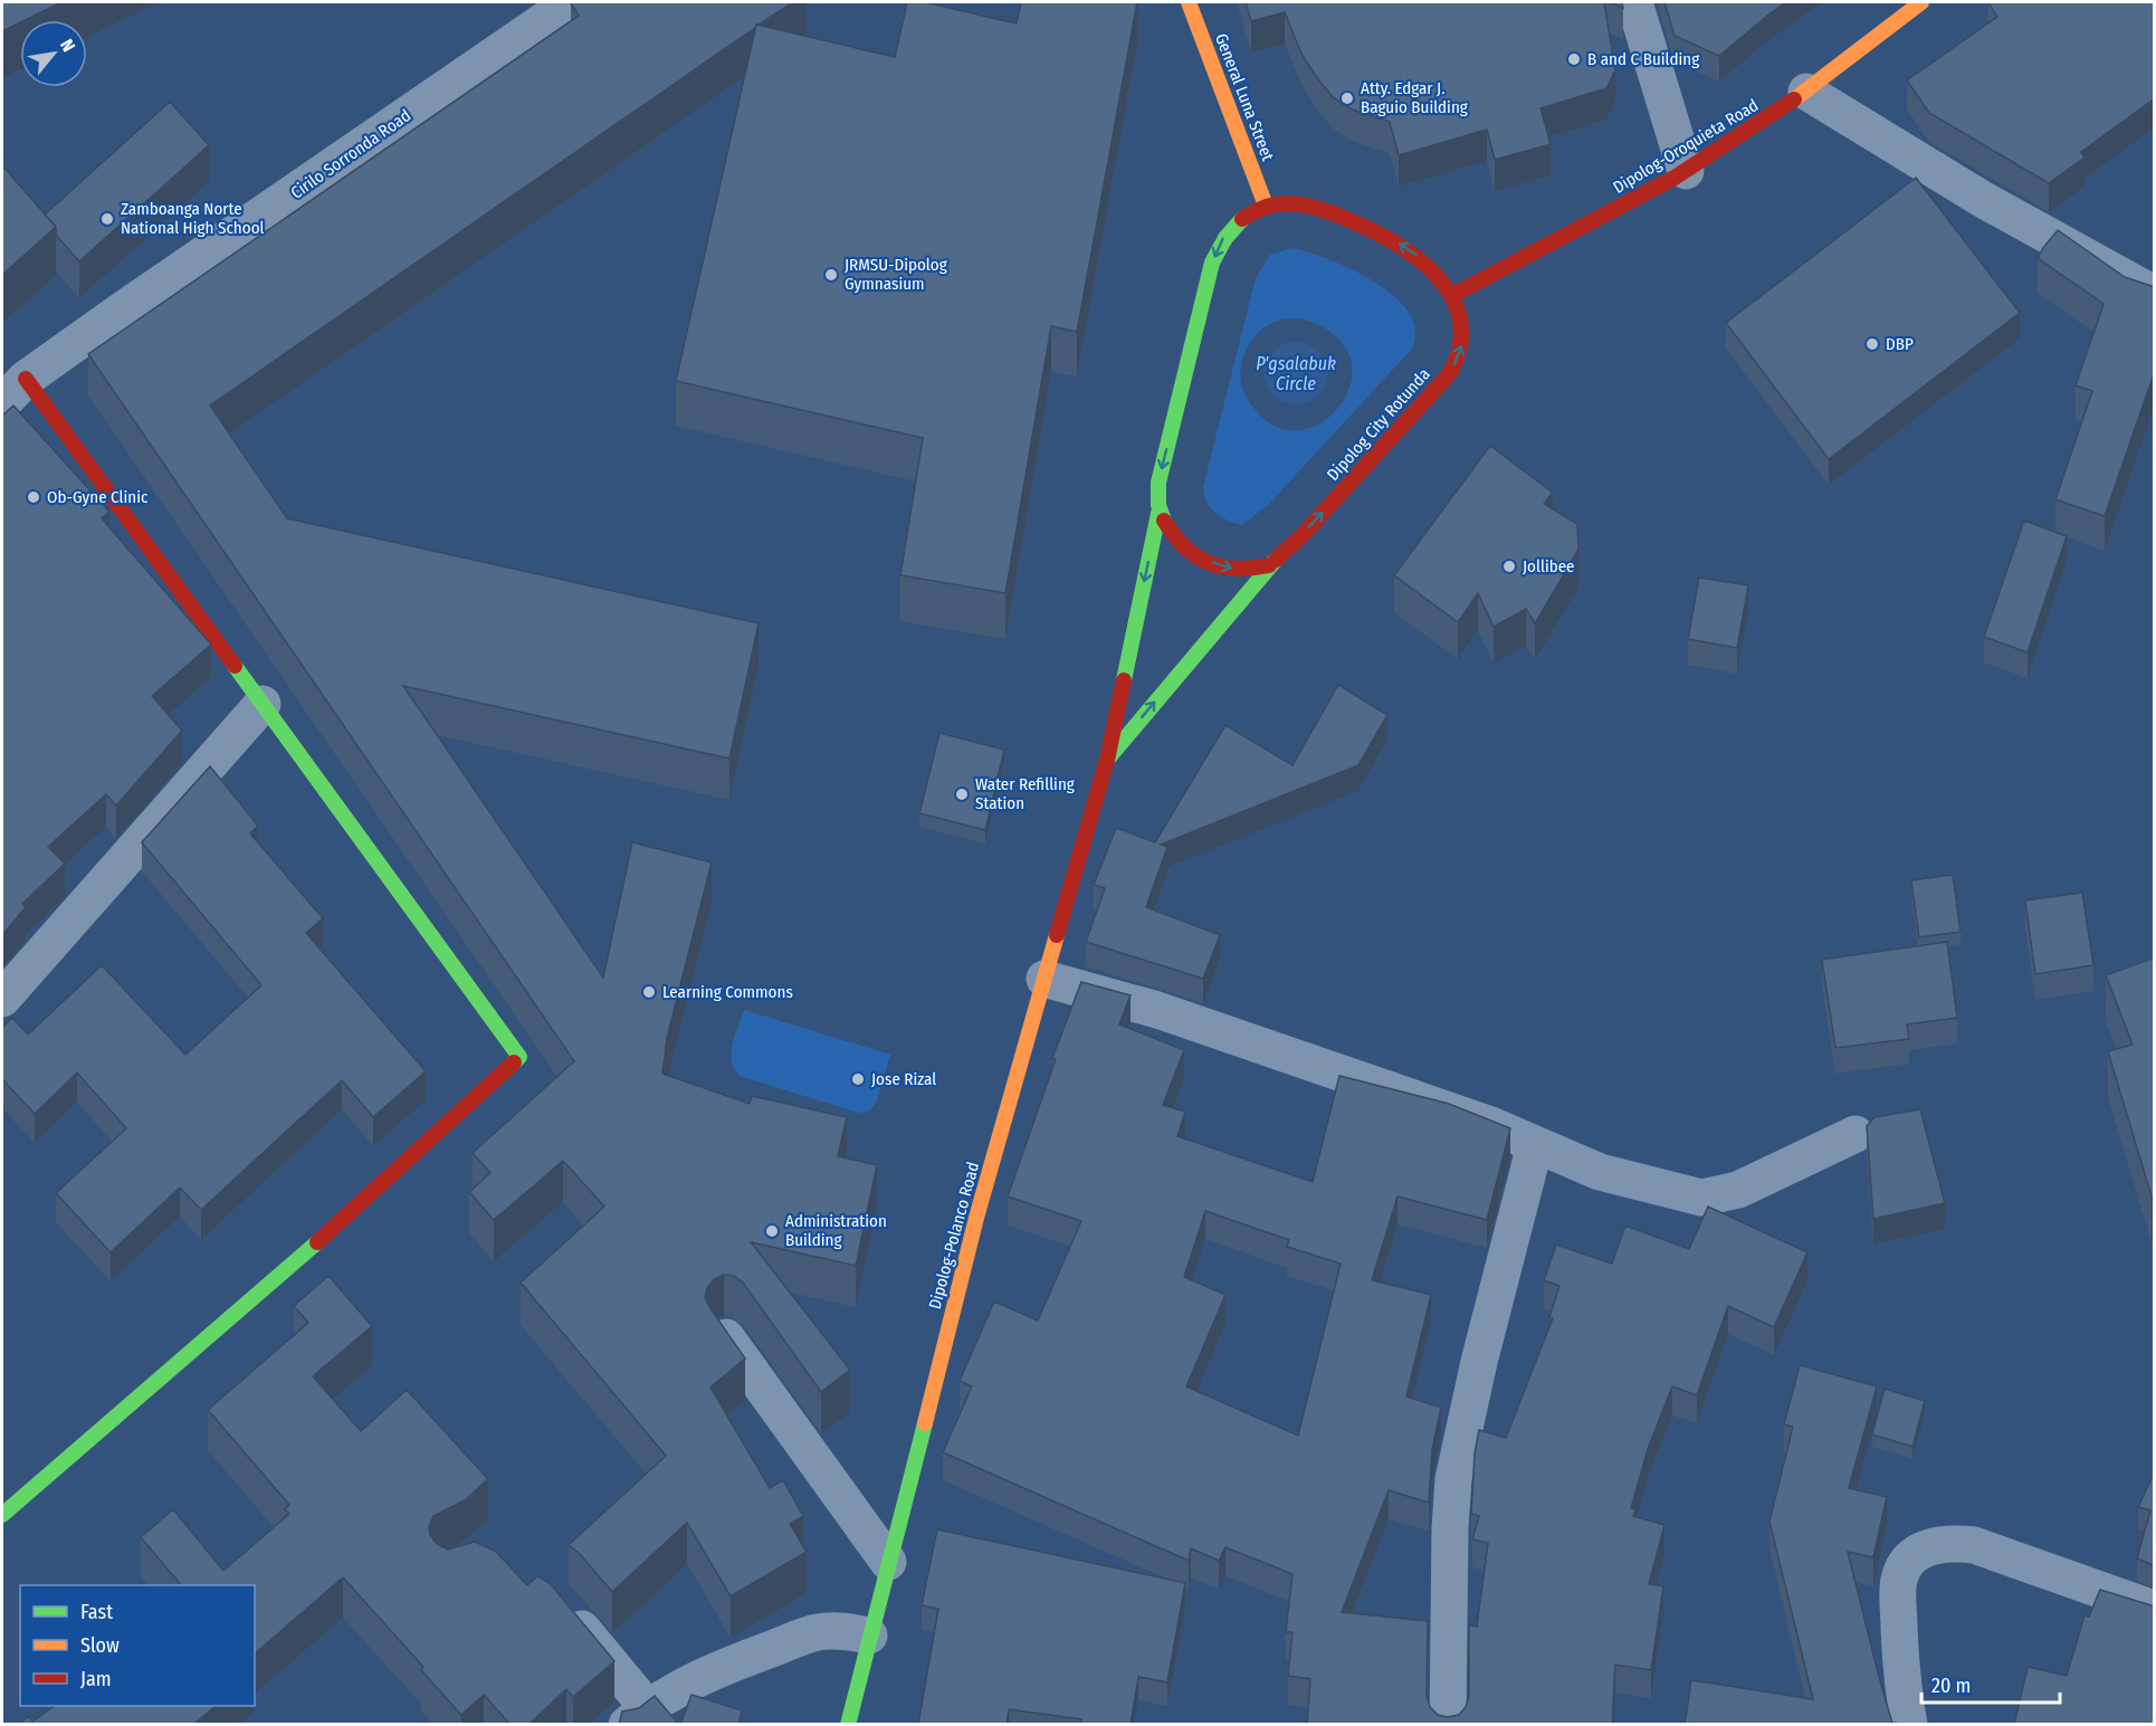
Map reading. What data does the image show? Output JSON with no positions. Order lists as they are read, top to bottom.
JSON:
{
  "streets": {
    "main road": [
      "General Luna Street",
      "Dipolog-Oroquieta Road",
      "Dipolog City Rotunda",
      "Dipolog-Polanco Road"
    ],
    "street": ["Cirilo Sorronda Road"]
  },
  "crossings": [
    ["General Luna Street", "Dipolog City Rotunda"],
    ["Dipolog-Oroquieta Road", "Dipolog City Rotunda"],
    ["Dipolog City Rotunda", "Dipolog-Polanco Road"]
  ],
  "water": ["P'gsalabuk Circle"],
  "places": [
    "B and C Building",
    "Atty. Edgar J. Baguio Building",
    "Zamboanga Norte National High School",
    "JRMSU-Dipolog Gymnasium",
    "DBP",
    "Ob-Gyne Clinic",
    "Jollibee",
    "Water Refilling Station",
    "Learning Commons",
    "Jose Rizal",
    "Administration Building"
  ],
  "legend": ["Fast", "Slow", "Jam"],
  "scale_bar": "20 m",
  "north": "top right"
}
